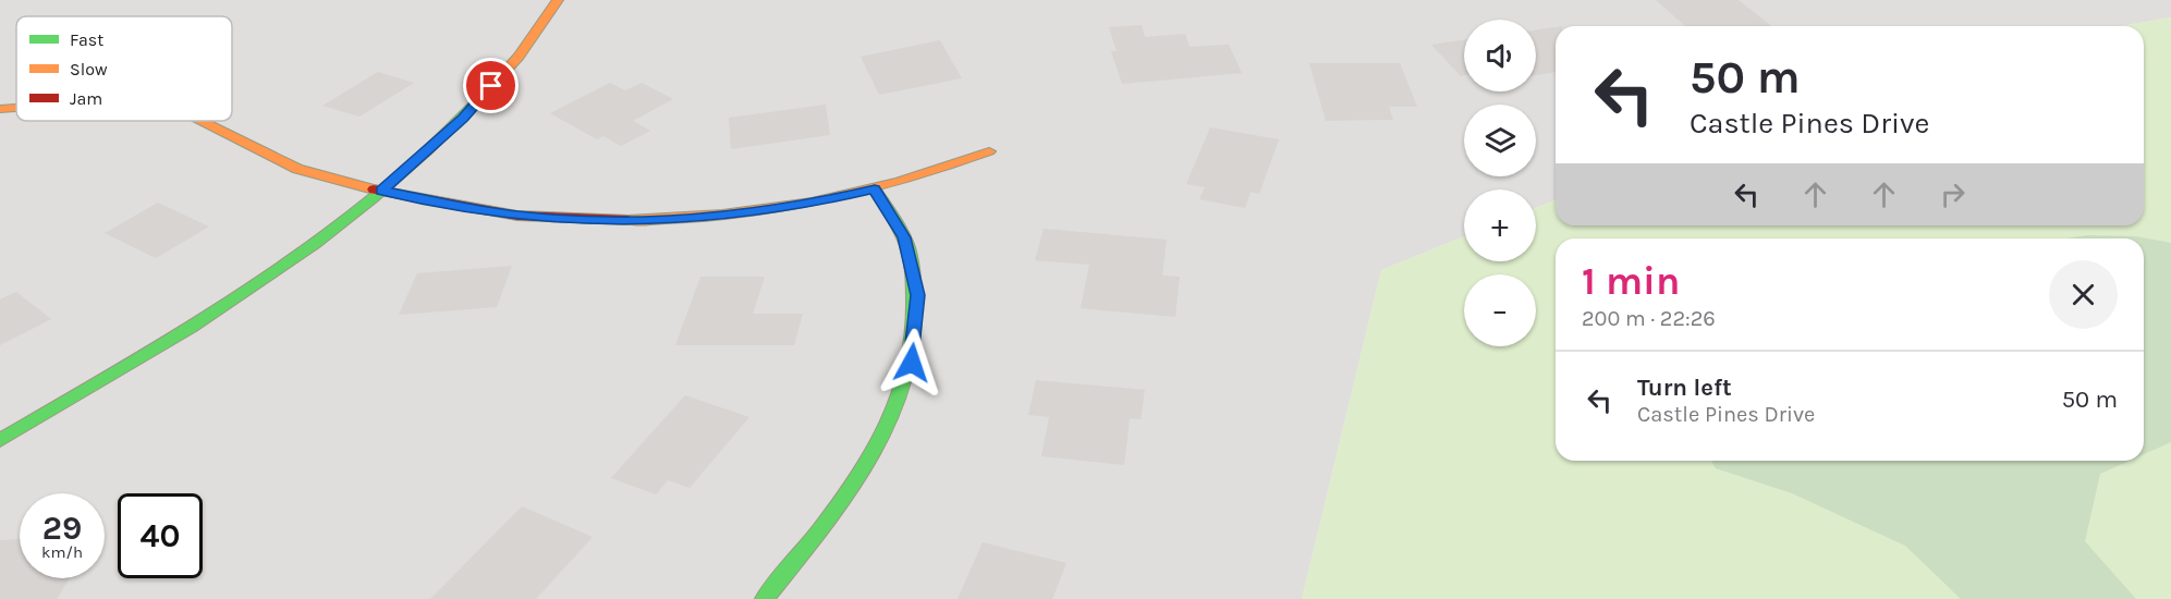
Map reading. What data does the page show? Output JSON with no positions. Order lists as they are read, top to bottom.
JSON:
{
  "legend": ["Fast", "Slow", "Jam"],
  "page": {
    "map_buttons": ["+", "−"],
    "turn": ["50 m", "Castle Pines Drive"],
    "heading": ["1 min", "200 m · 22:26"],
    "list": [
      {
        "name": "Turn left",
        "note": "Castle Pines Drive",
        "value": "50 m"
      }
    ],
    "speed": "29 km/h",
    "limit": "40"
  }
}
